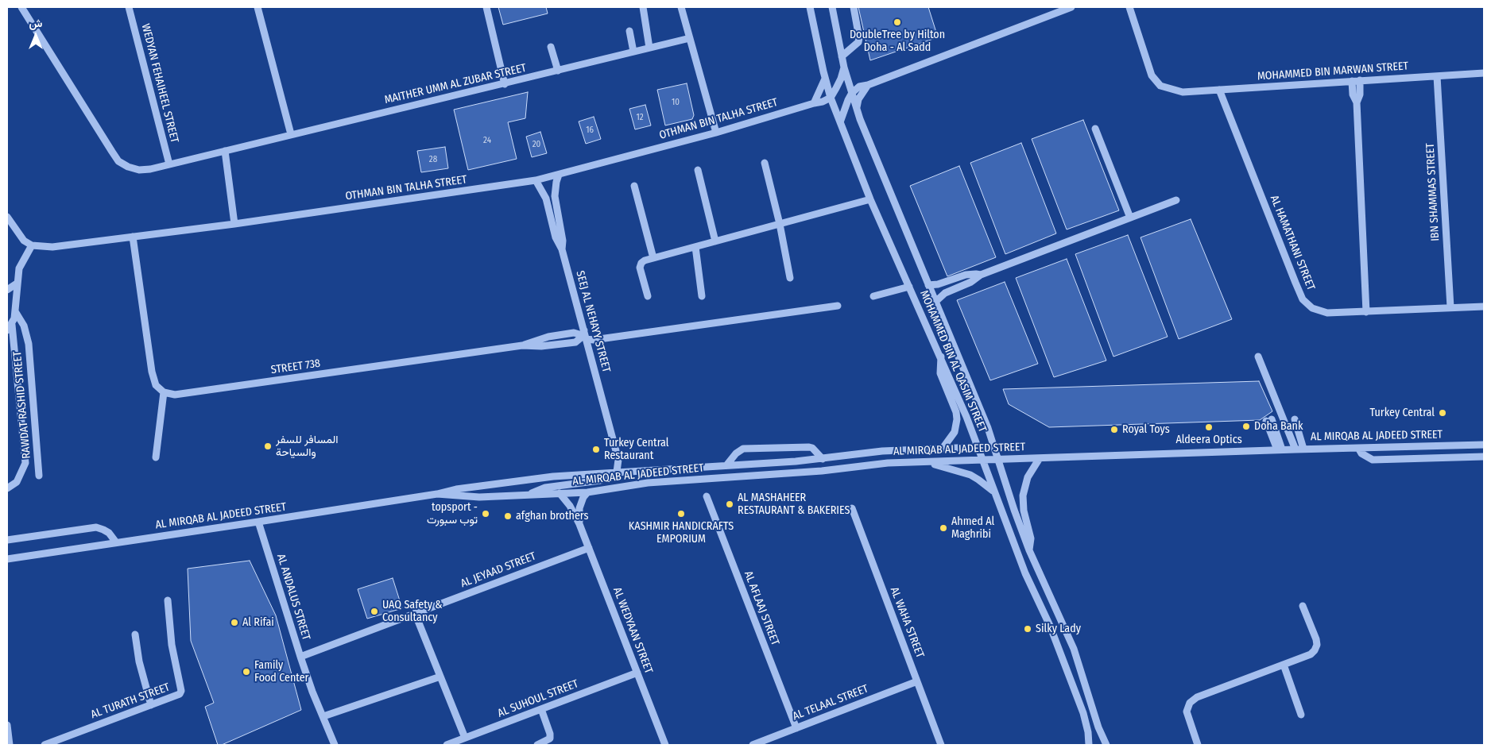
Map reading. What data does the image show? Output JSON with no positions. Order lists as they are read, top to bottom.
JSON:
{
  "streets": {
    "street": [
      "MOHAMMED BIN MARWAN STREET",
      "WEDYAN FEHAIHEEL STREET",
      "MAITHER UMM AL ZUBAR STREET",
      "OTHMAN BIN TALHA STREET",
      "IBN SHAMMAS STREET",
      "AL HAMATHANI STREET",
      "SEEJ AL NEHAYY STREET",
      "MOHAMMED BIN AL QASIM STREET",
      "STREET 738",
      "RAWDAT RASHID STREET",
      "AL MIRQAB AL JADEED STREET",
      "AL JEYAAD STREET",
      "AL ANDALUS STREET",
      "AL AFLAAJ STREET",
      "AL WAHA STREET",
      "AL WEDYAAN STREET",
      "AL SUHOUL STREET",
      "AL TURATH STREET",
      "AL TELAAL STREET"
    ]
  },
  "crossings": [
    ["MOHAMMED BIN MARWAN STREET", "IBN SHAMMAS STREET"],
    ["MOHAMMED BIN MARWAN STREET", "AL HAMATHANI STREET"],
    ["WEDYAN FEHAIHEEL STREET", "MAITHER UMM AL ZUBAR STREET"],
    ["OTHMAN BIN TALHA STREET", "SEEJ AL NEHAYY STREET"],
    ["OTHMAN BIN TALHA STREET", "MOHAMMED BIN AL QASIM STREET"],
    ["IBN SHAMMAS STREET", "AL HAMATHANI STREET"],
    ["SEEJ AL NEHAYY STREET", "STREET 738"],
    ["SEEJ AL NEHAYY STREET", "AL MIRQAB AL JADEED STREET"],
    ["MOHAMMED BIN AL QASIM STREET", "AL MIRQAB AL JADEED STREET"],
    ["AL MIRQAB AL JADEED STREET", "AL ANDALUS STREET"],
    ["AL MIRQAB AL JADEED STREET", "AL WEDYAAN STREET"],
    ["AL JEYAAD STREET", "AL ANDALUS STREET"],
    ["AL JEYAAD STREET", "AL WEDYAAN STREET"],
    ["AL AFLAAJ STREET", "AL TELAAL STREET"],
    ["AL WAHA STREET", "AL TELAAL STREET"],
    ["AL WEDYAAN STREET", "AL SUHOUL STREET"]
  ],
  "places": [
    "DoubleTree by Hilton Doha - Al Sadd",
    "Turkey Central",
    "Doha Bank",
    "Aldeera Optics",
    "Royal Toys",
    "المسافر للسفر والسياحة",
    "Turkey Central Restaurant",
    "AL MASHAHEER RESTAURANT & BAKERIES",
    "topsport - توب سبورت",
    "KASHMIR HANDICRAFTS EMPORIUM",
    "afghan brothers",
    "Ahmed Al Maghribi",
    "UAQ Safety & Consultancy",
    "Al Rifai",
    "Silky Lady",
    "Family Food Center"
  ],
  "house_numbers": [
    "10",
    "12",
    "16",
    "24",
    "20",
    "28"
  ],
  "north": "top"
}
